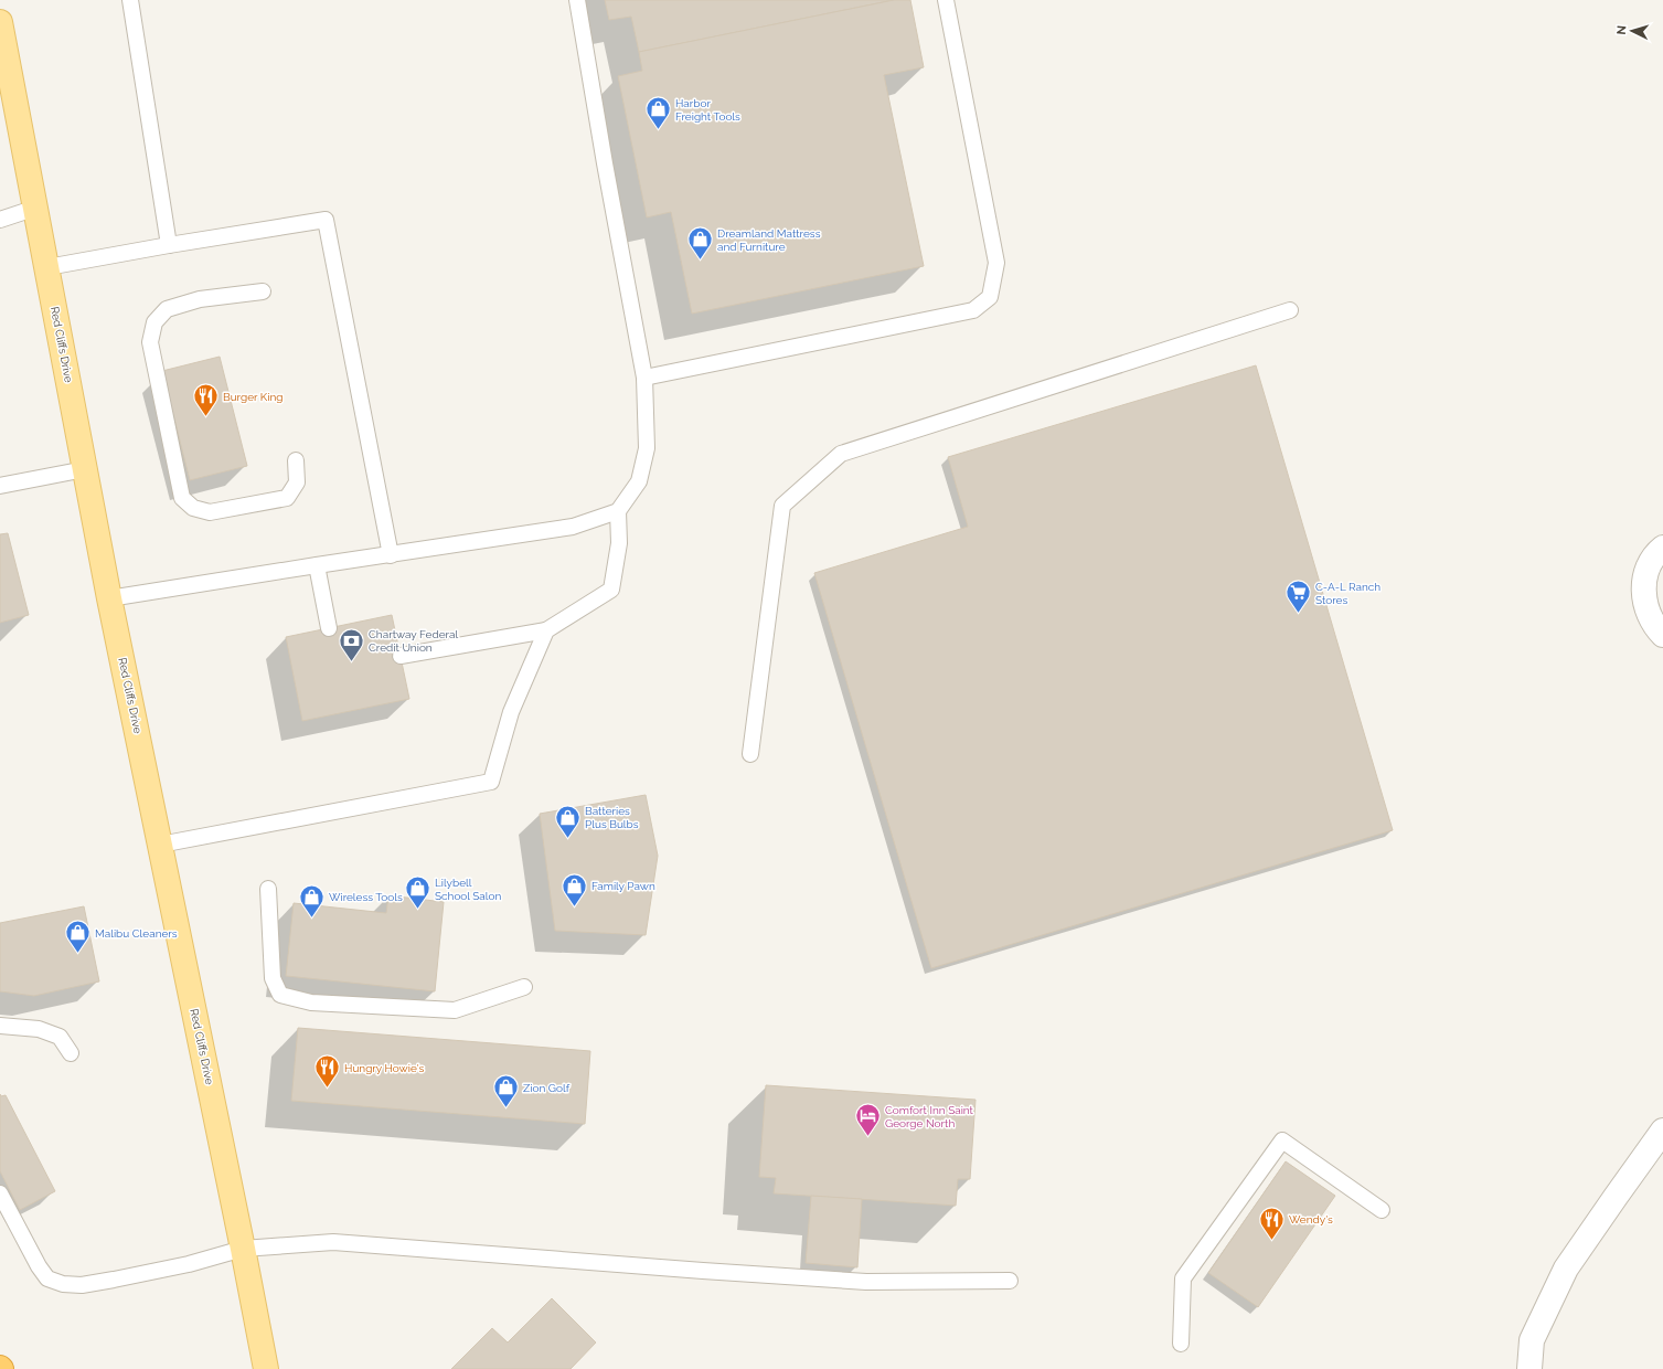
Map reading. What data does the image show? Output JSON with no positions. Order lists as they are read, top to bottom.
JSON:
{
  "streets": {
    "main road": ["Red Cliffs Drive"]
  },
  "places": {
    "shop": [
      "Harbor Freight Tools",
      "Dreamland Mattress and Furniture",
      "Batteries Plus Bulbs",
      "Family Pawn",
      "Lilybell School Salon",
      "Wireless Tools",
      "Malibu Cleaners",
      "Zion Golf"
    ],
    "restaurant": ["Burger King", "Hungry Howie's", "Wendy's"],
    "supermarket": ["C-A-L Ranch Stores"],
    "bank": ["Chartway Federal Credit Union"],
    "hotel": ["Comfort Inn Saint George North"]
  },
  "north": "left"
}
